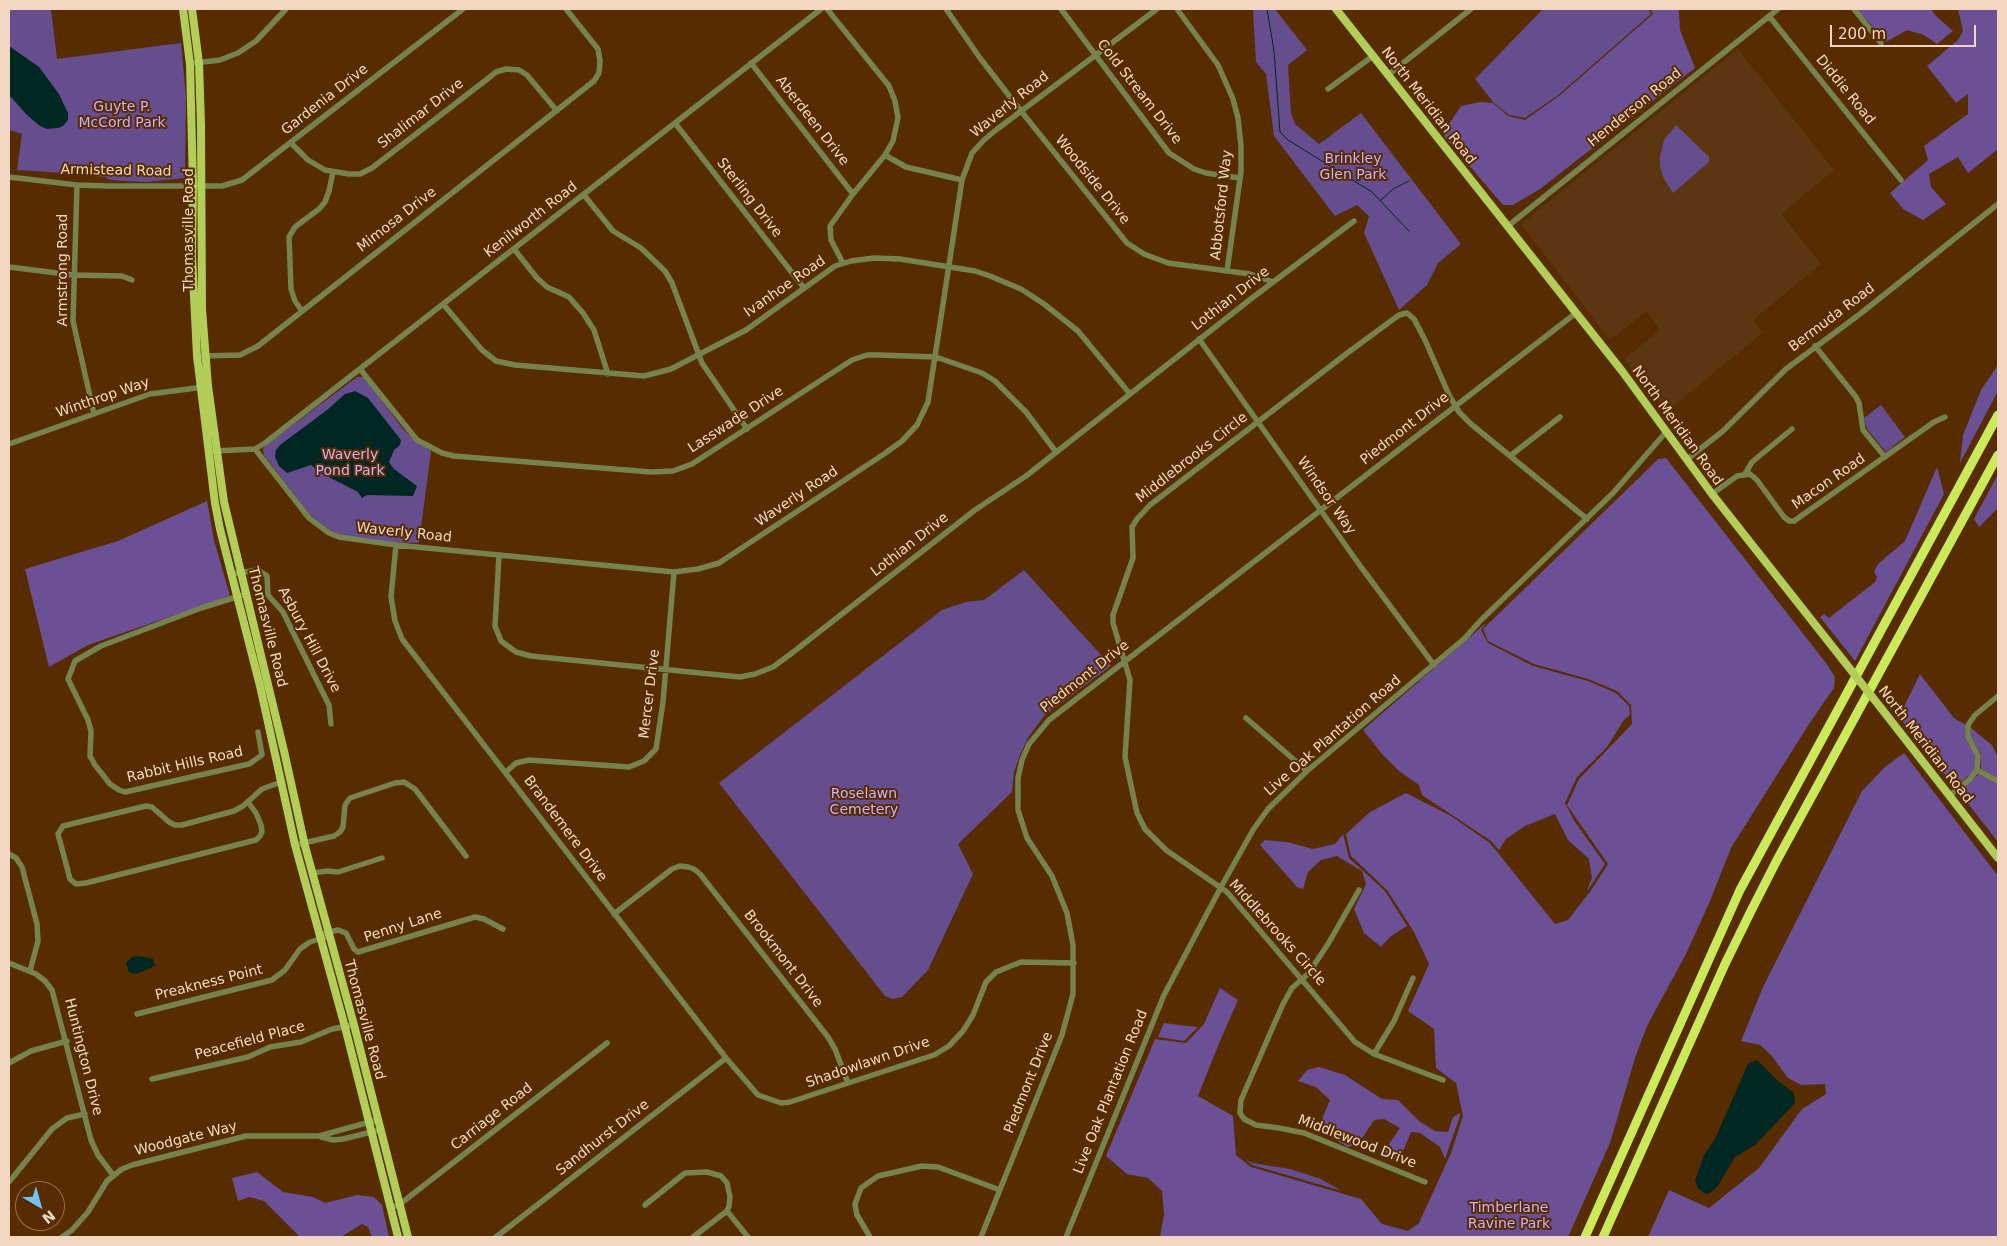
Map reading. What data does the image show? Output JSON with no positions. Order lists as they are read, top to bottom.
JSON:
{
  "streets": {
    "main road": ["North Meridian Road", "Thomasville Road"],
    "street": [
      "Diddie Road",
      "Cold Stream Drive",
      "Gardenia Drive",
      "Waverly Road",
      "Henderson Road",
      "Shalimar Drive",
      "Aberdeen Drive",
      "Armistead Road",
      "Woodside Drive",
      "Sterling Drive",
      "Abbotsford Way",
      "Mimosa Drive",
      "Kenilworth Road",
      "Armstrong Road",
      "Ivanhoe Road",
      "Lothian Drive",
      "Bermuda Road",
      "Winthrop Way",
      "Lasswade Drive",
      "Piedmont Drive",
      "Middlebrooks Circle",
      "Macon Road",
      "Windsor Way",
      "Asbury Hill Drive",
      "Mercer Drive",
      "Live Oak Plantation Road",
      "Rabbit Hills Road",
      "Brandemere Drive",
      "Penny Lane",
      "Brookmont Drive",
      "Preakness Point",
      "Peacefield Place",
      "Huntington Drive",
      "Shadowlawn Drive",
      "Carriage Road",
      "Sandhurst Drive",
      "Woodgate Way",
      "Middlewood Drive"
    ]
  },
  "crossings": [
    ["Diddie Road", "Henderson Road"],
    ["Cold Stream Drive", "Waverly Road"],
    ["Cold Stream Drive", "Abbotsford Way"],
    ["Gardenia Drive", "Shalimar Drive"],
    ["Gardenia Drive", "Armistead Road"],
    ["Gardenia Drive", "Thomasville Road"],
    ["Waverly Road", "Woodside Drive"],
    ["Waverly Road", "Kenilworth Road"],
    ["Waverly Road", "Ivanhoe Road"],
    ["Waverly Road", "Lothian Drive"],
    ["Waverly Road", "Lasswade Drive"],
    ["Waverly Road", "Mercer Drive"],
    ["Waverly Road", "Brandemere Drive"],
    ["North Meridian Road", "Henderson Road"],
    ["North Meridian Road", "Bermuda Road"],
    ["North Meridian Road", "Piedmont Drive"],
    ["North Meridian Road", "Live Oak Plantation Road"],
    ["Shalimar Drive", "Mimosa Drive"],
    ["Aberdeen Drive", "Kenilworth Road"],
    ["Armistead Road", "Thomasville Road"],
    ["Armistead Road", "Armstrong Road"],
    ["Woodside Drive", "Abbotsford Way"],
    ["Woodside Drive", "Lothian Drive"],
    ["Sterling Drive", "Kenilworth Road"],
    ["Sterling Drive", "Ivanhoe Road"],
    ["Mimosa Drive", "Thomasville Road"],
    ["Kenilworth Road", "Ivanhoe Road"],
    ["Kenilworth Road", "Lasswade Drive"],
    ["Thomasville Road", "Winthrop Way"],
    ["Thomasville Road", "Asbury Hill Drive"],
    ["Thomasville Road", "Rabbit Hills Road"],
    ["Thomasville Road", "Penny Lane"],
    ["Thomasville Road", "Preakness Point"],
    ["Thomasville Road", "Peacefield Place"],
    ["Thomasville Road", "Carriage Road"],
    ["Thomasville Road", "Woodgate Way"],
    ["Armstrong Road", "Winthrop Way"],
    ["Ivanhoe Road", "Lothian Drive"],
    ["Lothian Drive", "Lasswade Drive"],
    ["Lothian Drive", "Windsor Way"],
    ["Lothian Drive", "Mercer Drive"],
    ["Piedmont Drive", "Middlebrooks Circle"],
    ["Piedmont Drive", "Windsor Way"],
    ["Piedmont Drive", "Shadowlawn Drive"],
    ["Middlebrooks Circle", "Windsor Way"],
    ["Middlebrooks Circle", "Live Oak Plantation Road"],
    ["Middlebrooks Circle", "Middlewood Drive"],
    ["Windsor Way", "Live Oak Plantation Road"],
    ["Mercer Drive", "Brandemere Drive"],
    ["Brandemere Drive", "Brookmont Drive"],
    ["Brandemere Drive", "Shadowlawn Drive"],
    ["Brandemere Drive", "Sandhurst Drive"],
    ["Penny Lane", "Preakness Point"],
    ["Brookmont Drive", "Shadowlawn Drive"],
    ["Huntington Drive", "Woodgate Way"]
  ],
  "parks": [
    "Guyte P. McCord Park",
    "Brinkley Glen Park",
    "Waverly Pond Park",
    "Roselawn Cemetery",
    "Timberlane Ravine Park"
  ],
  "scale_bar": "200 m",
  "north": "bottom right"
}
